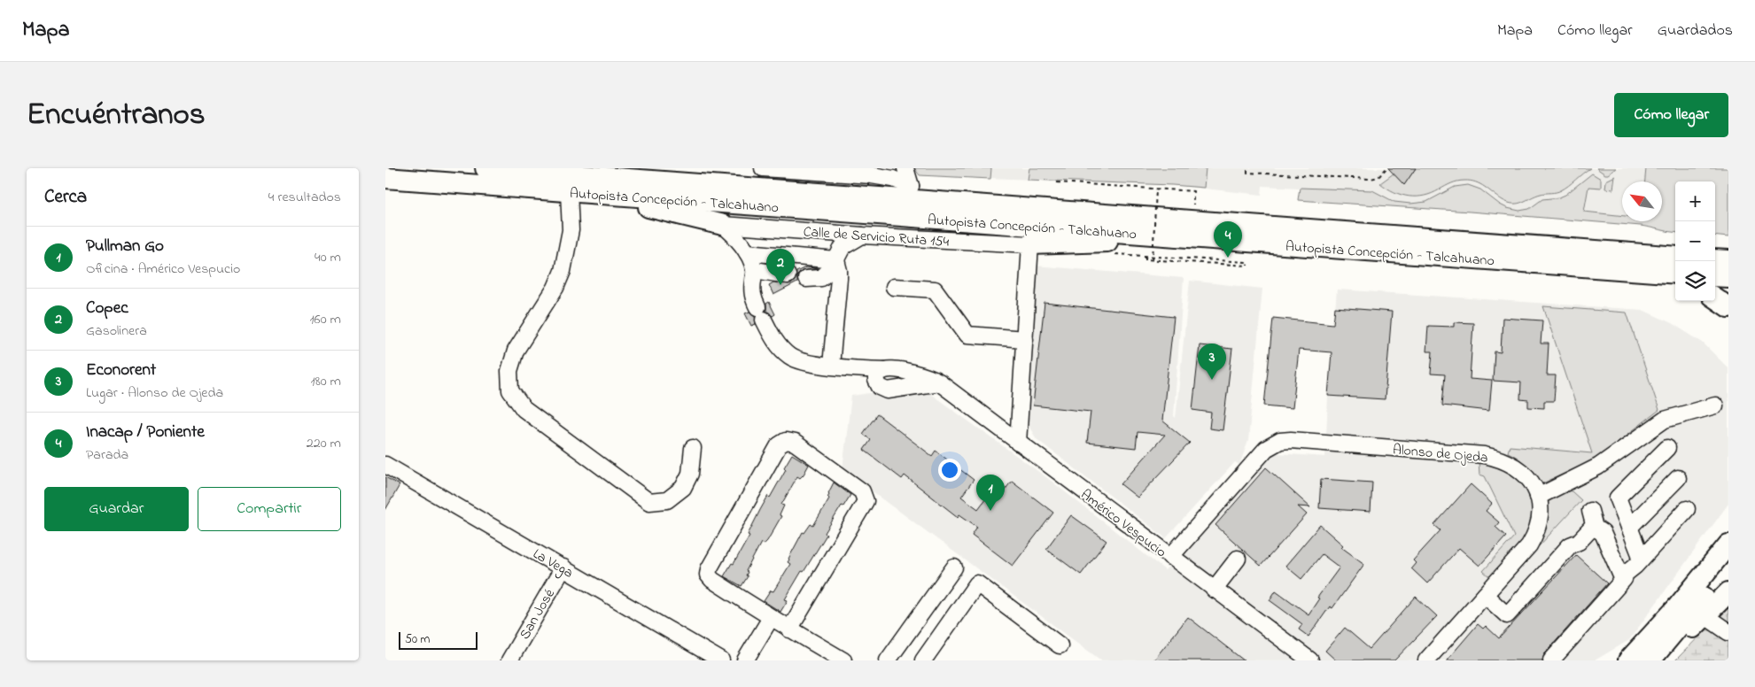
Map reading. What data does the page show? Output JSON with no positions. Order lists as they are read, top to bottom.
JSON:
{
  "streets": {
    "main road": ["Autopista Concepción - Talcahuano"],
    "street": [
      "Calle de Servicio Ruta 154",
      "Alonso de Ojeda",
      "Américo Vespucio",
      "La Vega",
      "San José"
    ]
  },
  "crossings": [
    ["Alonso de Ojeda", "Américo Vespucio"],
    ["La Vega", "San José"]
  ],
  "scale_bar": "50 m",
  "north": "top left",
  "page": {
    "header": "Mapa",
    "nav": ["Mapa", "Cómo llegar", "Guardados"],
    "title": "Encuéntranos",
    "buttons": [
      "Cómo llegar",
      ["Guardar", "Compartir"]
    ],
    "heading": ["Cerca", "4 resultados"],
    "map_buttons": ["+", "−"],
    "pins": [
      "4",
      "2",
      "3",
      "1"
    ],
    "list": [
      {
        "mark": "1",
        "name": "Pullman Go",
        "note": "Oficina · Américo Vespucio",
        "value": "40 m"
      },
      {
        "mark": "2",
        "name": "Copec",
        "note": "Gasolinera",
        "value": "160 m"
      },
      {
        "mark": "3",
        "name": "Econorent",
        "note": "Lugar · Alonso de Ojeda",
        "value": "180 m"
      },
      {
        "mark": "4",
        "name": "Inacap / Poniente",
        "note": "Parada",
        "value": "220 m"
      }
    ],
    "scale": "50 m"
  }
}
